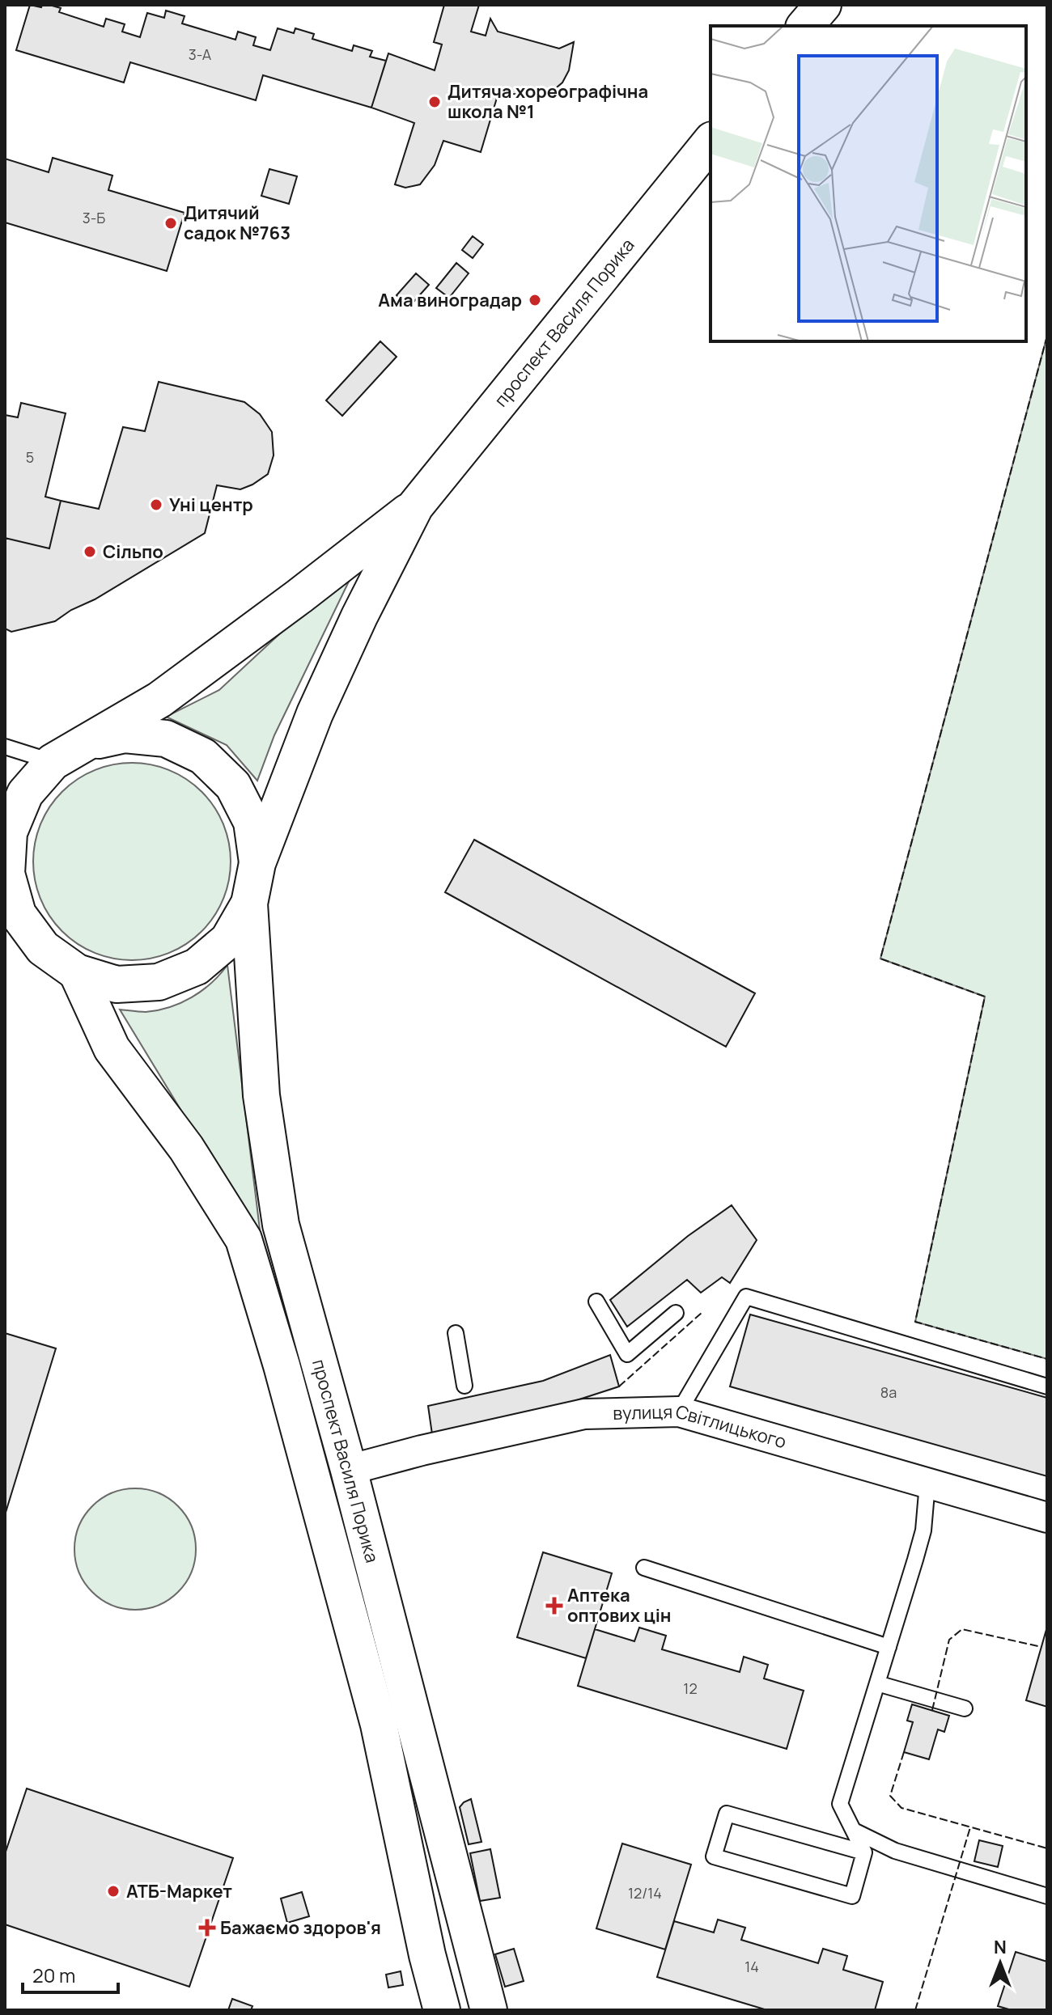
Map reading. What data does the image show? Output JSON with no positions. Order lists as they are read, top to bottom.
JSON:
{
  "streets": {
    "street": ["проспект Василя Порика", "вулиця Світлицького"]
  },
  "crossings": [
    ["проспект Василя Порика", "вулиця Світлицького"]
  ],
  "places": {
    "other": [
      "Дитяча хореографічна школа №1",
      "Дитячий садок №763",
      "Ама виноградар",
      "Уні центр",
      "Сільпо",
      "АТБ-Маркет"
    ],
    "health": ["Аптека оптових цін", "Бажаємо здоров'я"]
  },
  "house_numbers": [
    "3-А",
    "3-Б",
    "5",
    "8а",
    "12",
    "12/14",
    "14"
  ],
  "scale_bar": "20 m",
  "north": "top"
}
